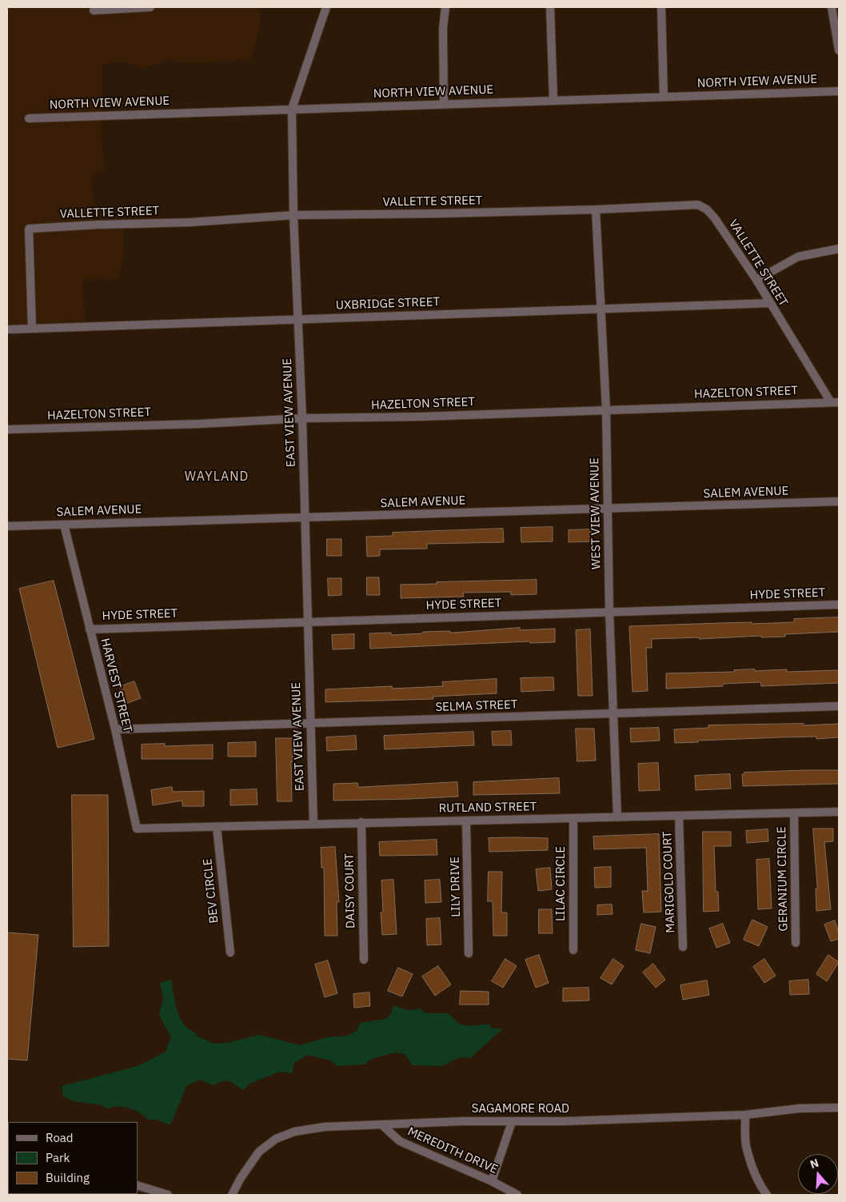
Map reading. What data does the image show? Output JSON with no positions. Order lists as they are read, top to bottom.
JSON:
{
  "streets": {
    "street": [
      "NORTH VIEW AVENUE",
      "VALLETTE STREET",
      "UXBRIDGE STREET",
      "HAZELTON STREET",
      "EAST VIEW AVENUE",
      "SALEM AVENUE",
      "WEST VIEW AVENUE",
      "HYDE STREET",
      "HARVEST STREET",
      "SELMA STREET",
      "RUTLAND STREET",
      "GERANIUM CIRCLE",
      "MARIGOLD COURT",
      "LILAC CIRCLE",
      "LILY DRIVE",
      "BEV CIRCLE",
      "DAISY COURT",
      "SAGAMORE ROAD",
      "MEREDITH DRIVE"
    ]
  },
  "crossings": [
    ["NORTH VIEW AVENUE", "EAST VIEW AVENUE"],
    ["VALLETTE STREET", "UXBRIDGE STREET"],
    ["VALLETTE STREET", "HAZELTON STREET"],
    ["VALLETTE STREET", "EAST VIEW AVENUE"],
    ["VALLETTE STREET", "WEST VIEW AVENUE"],
    ["UXBRIDGE STREET", "EAST VIEW AVENUE"],
    ["UXBRIDGE STREET", "WEST VIEW AVENUE"],
    ["HAZELTON STREET", "EAST VIEW AVENUE"],
    ["HAZELTON STREET", "WEST VIEW AVENUE"],
    ["EAST VIEW AVENUE", "SALEM AVENUE"],
    ["EAST VIEW AVENUE", "HYDE STREET"],
    ["EAST VIEW AVENUE", "SELMA STREET"],
    ["EAST VIEW AVENUE", "RUTLAND STREET"],
    ["SALEM AVENUE", "WEST VIEW AVENUE"],
    ["SALEM AVENUE", "HARVEST STREET"],
    ["WEST VIEW AVENUE", "HYDE STREET"],
    ["WEST VIEW AVENUE", "SELMA STREET"],
    ["WEST VIEW AVENUE", "RUTLAND STREET"],
    ["HYDE STREET", "HARVEST STREET"],
    ["HARVEST STREET", "SELMA STREET"],
    ["HARVEST STREET", "RUTLAND STREET"],
    ["RUTLAND STREET", "GERANIUM CIRCLE"],
    ["RUTLAND STREET", "MARIGOLD COURT"],
    ["RUTLAND STREET", "LILAC CIRCLE"],
    ["RUTLAND STREET", "LILY DRIVE"],
    ["RUTLAND STREET", "BEV CIRCLE"],
    ["RUTLAND STREET", "DAISY COURT"],
    ["SAGAMORE ROAD", "MEREDITH DRIVE"]
  ],
  "districts": ["WAYLAND"],
  "legend": ["Road", "Park", "Building"],
  "north": "top"
}
